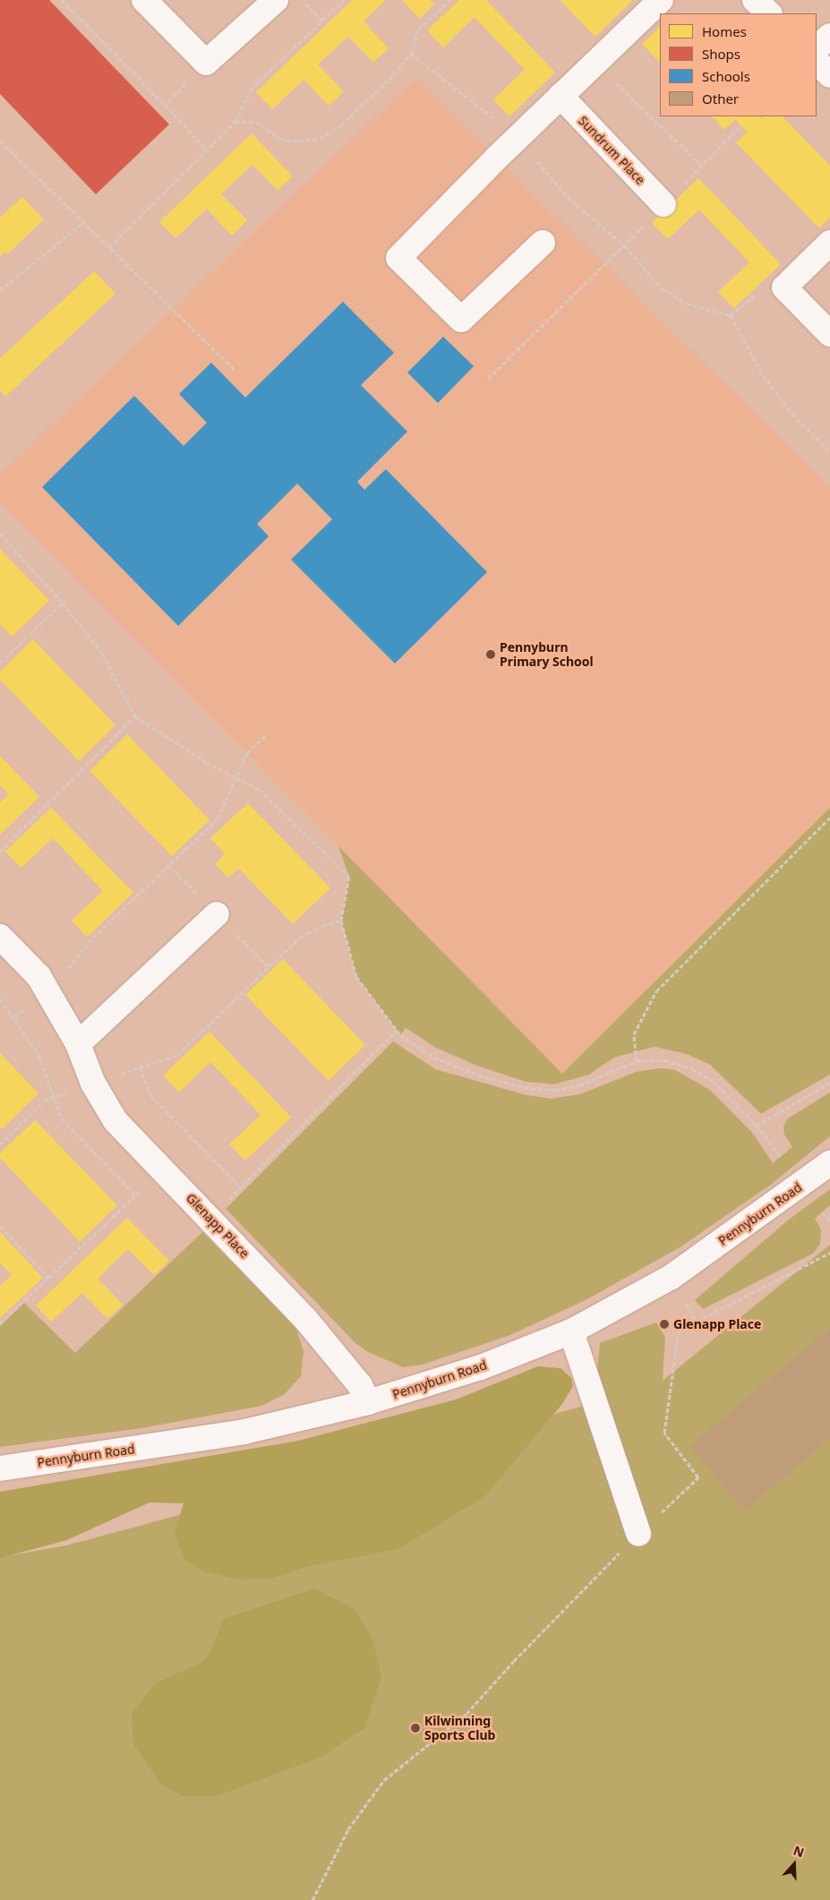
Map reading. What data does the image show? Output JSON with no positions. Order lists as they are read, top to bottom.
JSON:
{
  "streets": {
    "street": ["Sundrum Place", "Pennyburn Road", "Glenapp Place"]
  },
  "crossings": [
    ["Pennyburn Road", "Glenapp Place"]
  ],
  "places": ["Pennyburn Primary School", "Glenapp Place", "Kilwinning Sports Club"],
  "legend": [
    "Homes",
    "Shops",
    "Schools",
    "Other"
  ],
  "north": "top"
}
